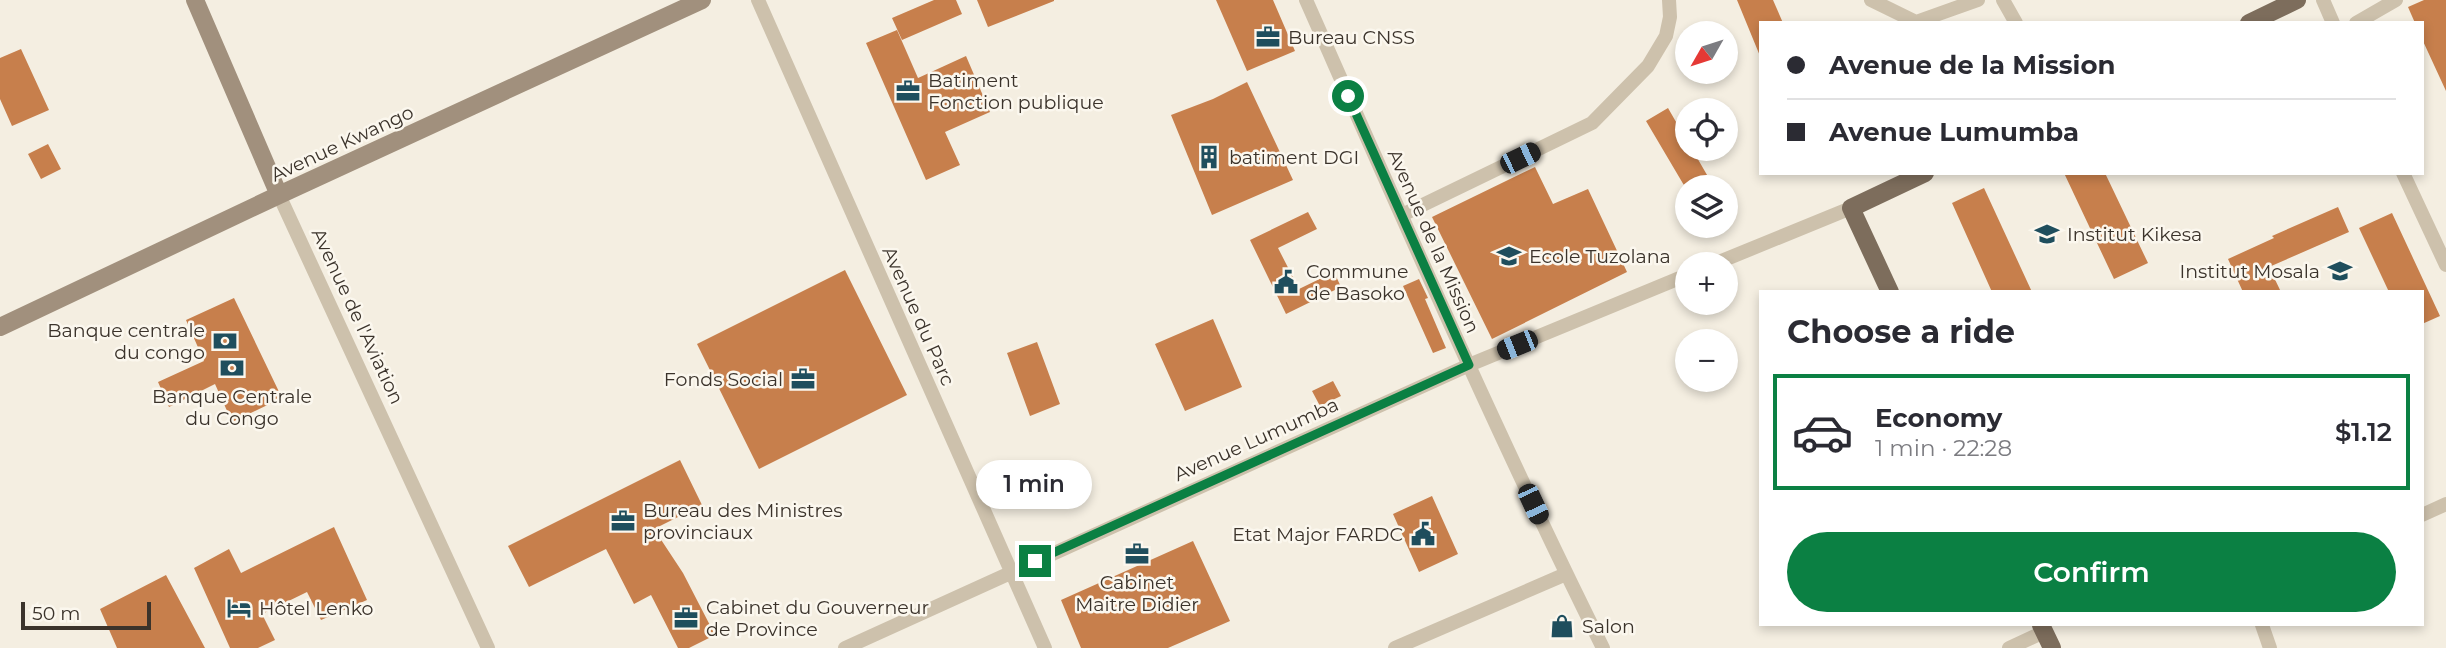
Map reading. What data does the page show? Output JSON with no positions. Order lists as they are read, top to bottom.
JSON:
{
  "streets": {
    "street": [
      "Avenue Kwango",
      "Avenue de la Mission",
      "Avenue de l'Aviation",
      "Avenue du Parc",
      "Avenue Lumumba"
    ]
  },
  "crossings": [
    ["Avenue Kwango", "Avenue de l'Aviation"],
    ["Avenue de la Mission", "Avenue Lumumba"],
    ["Avenue du Parc", "Avenue Lumumba"]
  ],
  "places": {
    "office": [
      "Bureau CNSS",
      "Batiment Fonction publique",
      "Fonds Social",
      "Bureau des Ministres provinciaux",
      "Cabinet Maitre Didier",
      "Cabinet du Gouverneur de Province"
    ],
    "building": ["batiment DGI"],
    "school or university": ["Institut Kikesa", "Ecole Tuzolana", "Institut Mosala"],
    "public building": ["Commune de Basoko", "Etat Major FARDC"],
    "bank": ["Banque centrale du congo", "Banque Centrale du Congo"],
    "hotel": ["Hôtel Lenko"],
    "shop": ["Salon"]
  },
  "scale_bar": "50 m",
  "north": "bottom left",
  "page": {
    "map_buttons": ["+", "−"],
    "banner": ["Avenue de la Mission", "Avenue Lumumba"],
    "heading": "Choose a ride",
    "list": [
      {
        "name": "Economy",
        "note": "1 min · 22:28",
        "value": "$1.12"
      }
    ],
    "bubble": "1 min",
    "buttons": "Confirm",
    "scale": "50 m"
  }
}
